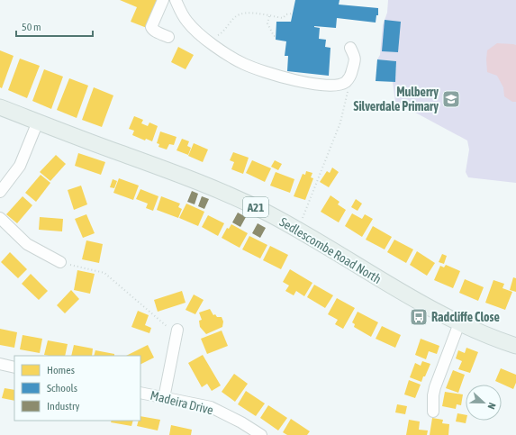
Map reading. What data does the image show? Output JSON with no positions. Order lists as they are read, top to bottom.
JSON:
{
  "streets": {
    "highway": ["A21", "Sedlescombe Road North"],
    "street": ["Madeira Drive"]
  },
  "places": {
    "school or university": ["Mulberry Silverdale Primary"],
    "bus stop": ["Radcliffe Close"]
  },
  "legend": ["Homes", "Schools", "Industry"],
  "scale_bar": "50 m",
  "north": "right"
}
